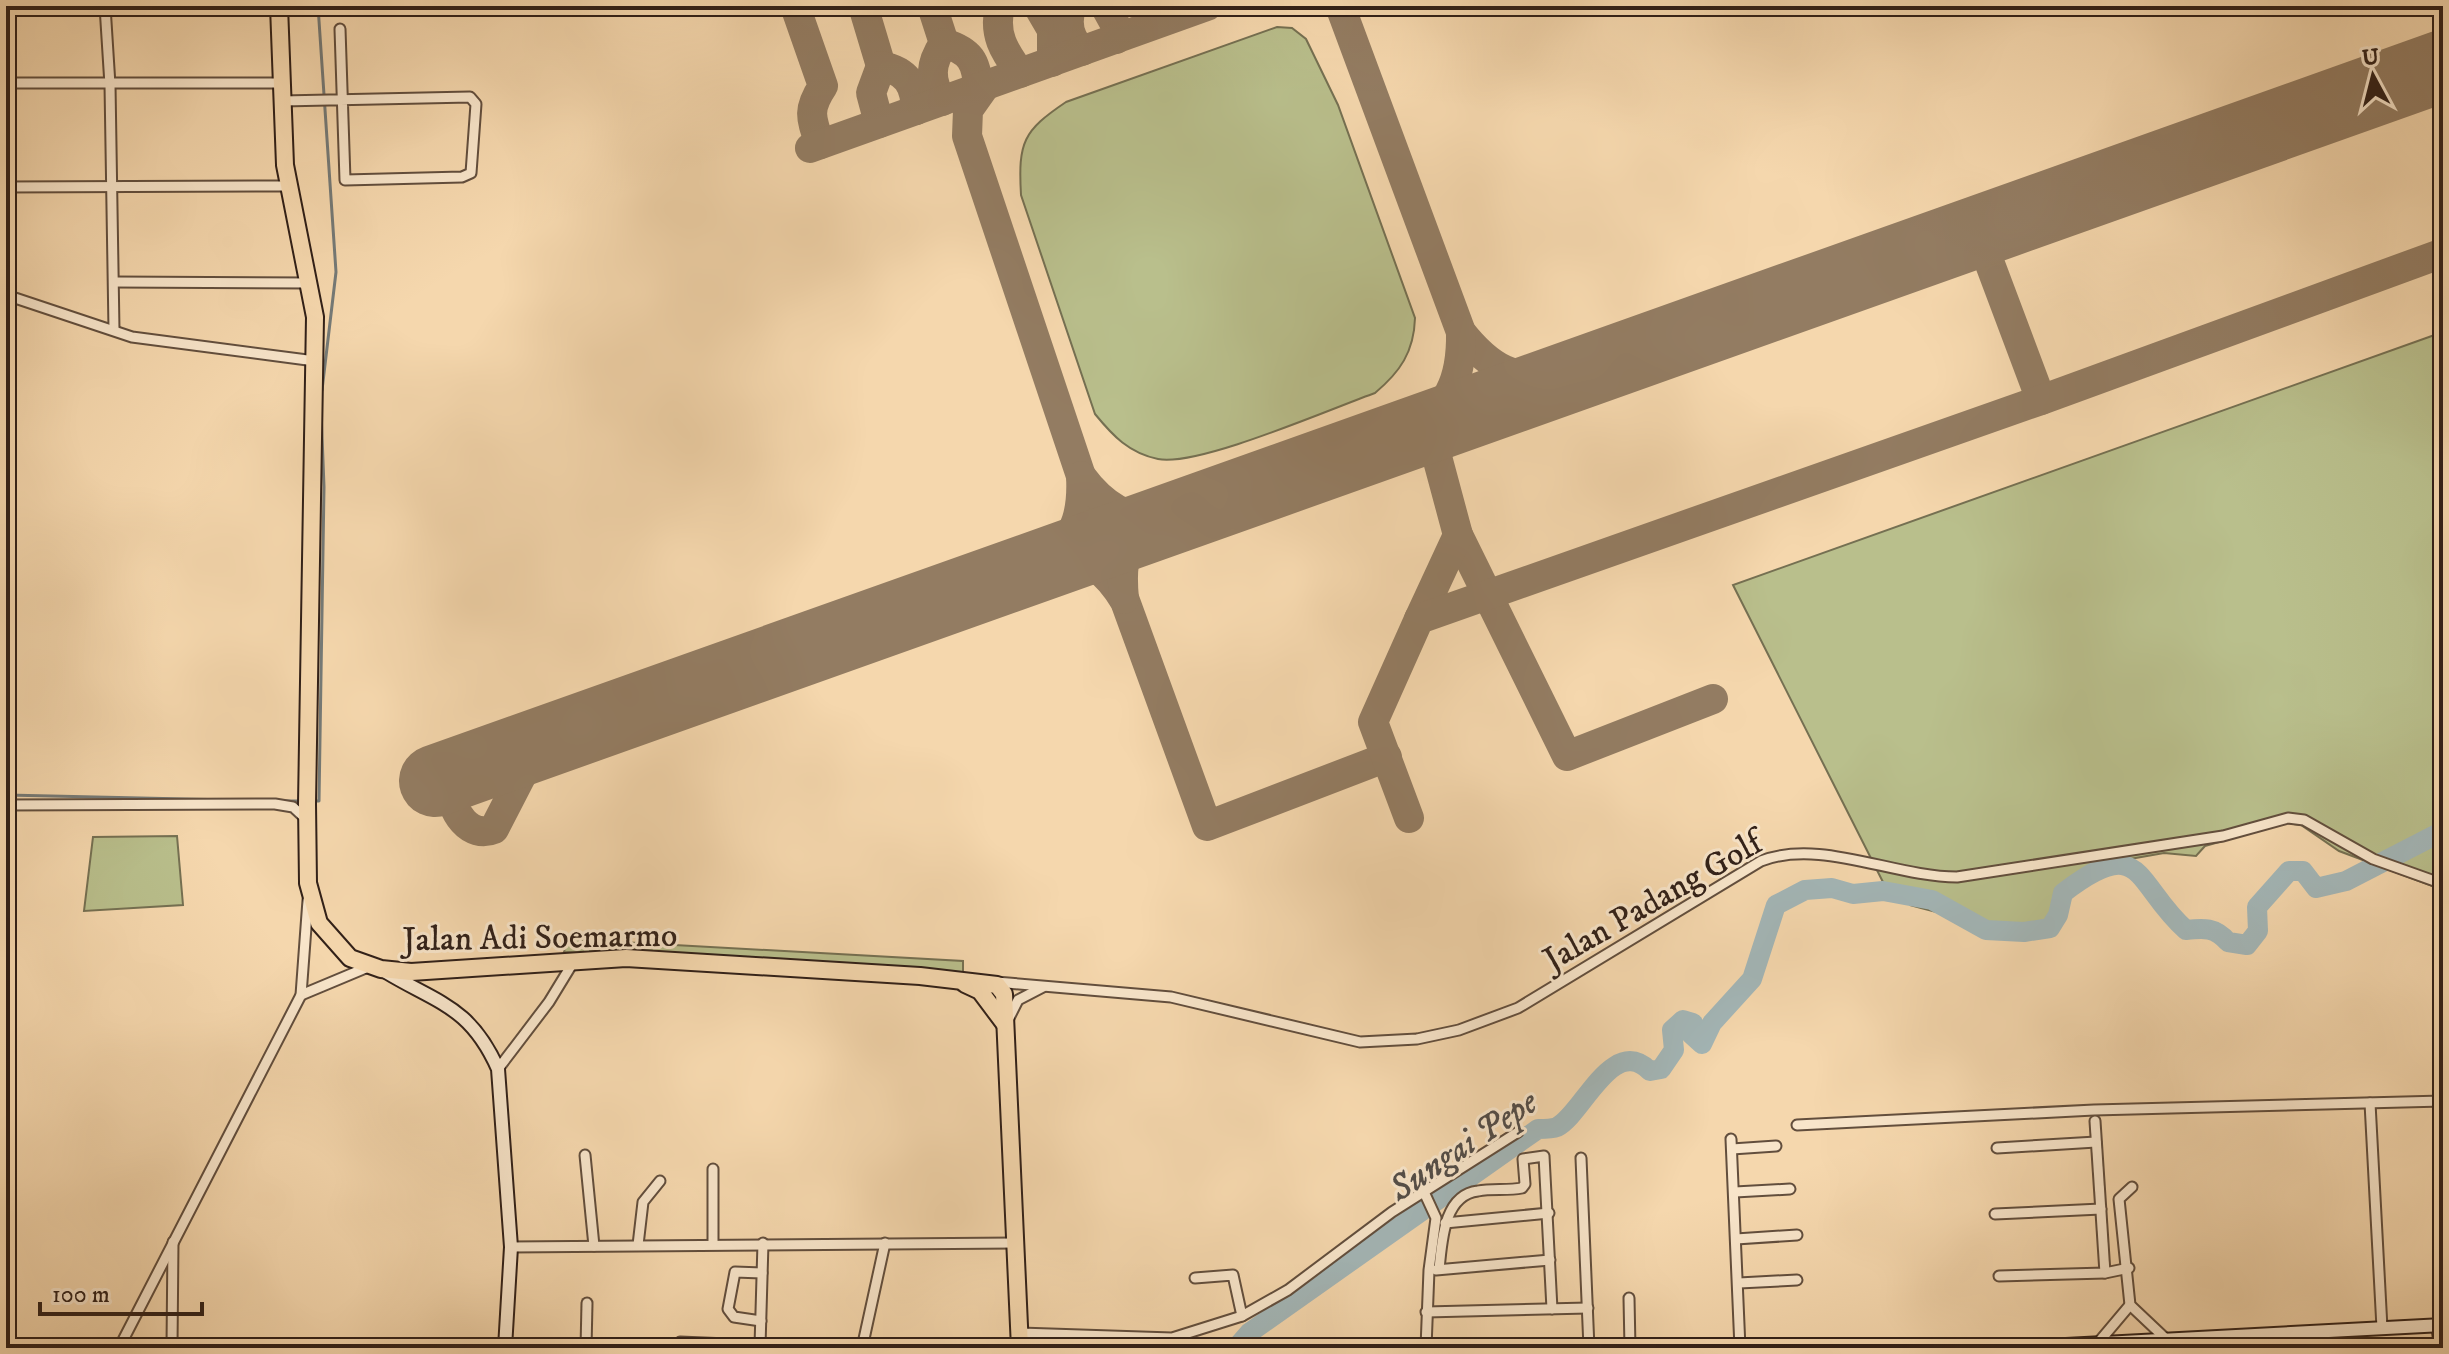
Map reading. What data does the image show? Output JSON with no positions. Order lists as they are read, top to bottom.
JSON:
{
  "streets": {
    "highway": ["Jalan Adi Soemarmo"],
    "street": ["Jalan Padang Golf"]
  },
  "crossings": [
    ["Jalan Padang Golf", "Jalan Adi Soemarmo"]
  ],
  "water": ["Sungai Pepe"],
  "scale_bar": "100 m",
  "north": "top"
}
